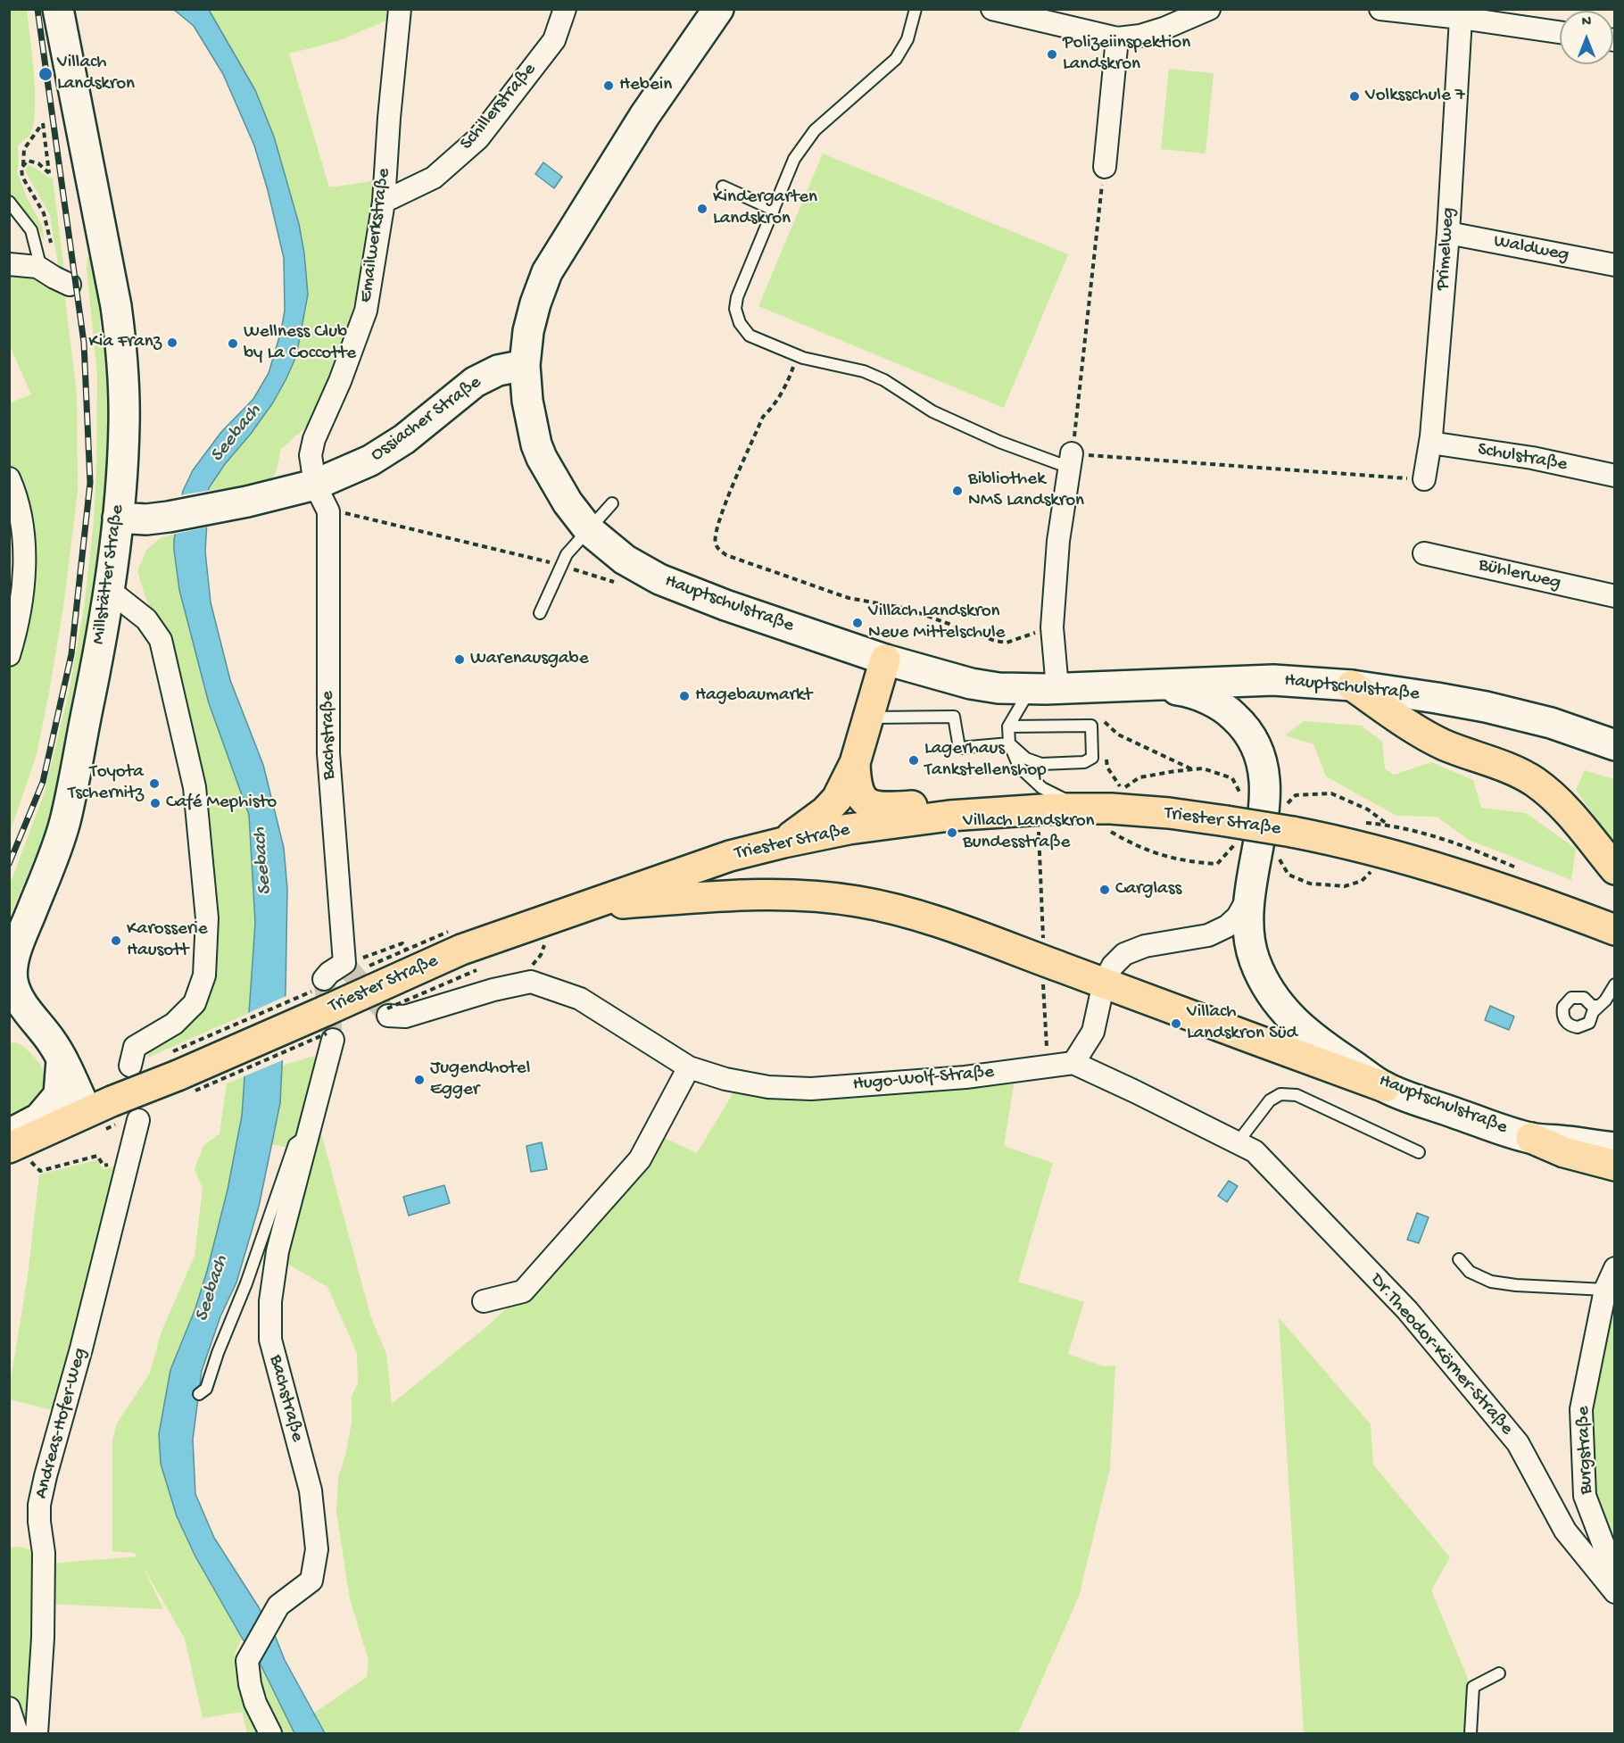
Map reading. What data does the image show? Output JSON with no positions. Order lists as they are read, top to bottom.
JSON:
{
  "streets": {
    "main road": [
      "Ossiacher Straße",
      "Millstätter Straße",
      "Hauptschulstraße",
      "Triester Straße"
    ],
    "street": [
      "Schillerstraße",
      "Emailwerkstraße",
      "Primelweg",
      "Waldweg",
      "Schulstraße",
      "Bühlerweg",
      "Bachstraße",
      "Hugo-Wolf-Straße",
      "Dr.Theodor-Körner-Straße",
      "Andreas-Hofer-Weg",
      "Burgstraße"
    ]
  },
  "crossings": [
    ["Schillerstraße", "Emailwerkstraße"],
    ["Emailwerkstraße", "Ossiacher Straße"],
    ["Emailwerkstraße", "Bachstraße"],
    ["Primelweg", "Waldweg"],
    ["Primelweg", "Schulstraße"],
    ["Ossiacher Straße", "Millstätter Straße"],
    ["Ossiacher Straße", "Hauptschulstraße"],
    ["Ossiacher Straße", "Bachstraße"],
    ["Millstätter Straße", "Triester Straße"],
    ["Hugo-Wolf-Straße", "Dr.Theodor-Körner-Straße"]
  ],
  "water": ["Seebach"],
  "places": [
    "Polizeiinspektion Landskron",
    "Villach Landskron",
    "Hebein",
    "Volksschule 7",
    "Kindergarten Landskron",
    "Kia Franz",
    "Wellness Club by La Coccotte",
    "Bibliothek NMS Landskron",
    "Villach Landskron Neue Mittelschule",
    "Warenausgabe",
    "Hagebaumarkt",
    "Lagerhaus Tankstellenshop",
    "Toyota Tschernitz",
    "Café Mephisto",
    "Villach Landskron Bundesstraße",
    "Carglass",
    "Karosserie Hausott",
    "Villach Landskron Süd",
    "Jugendhotel Egger"
  ],
  "north": "top"
}
